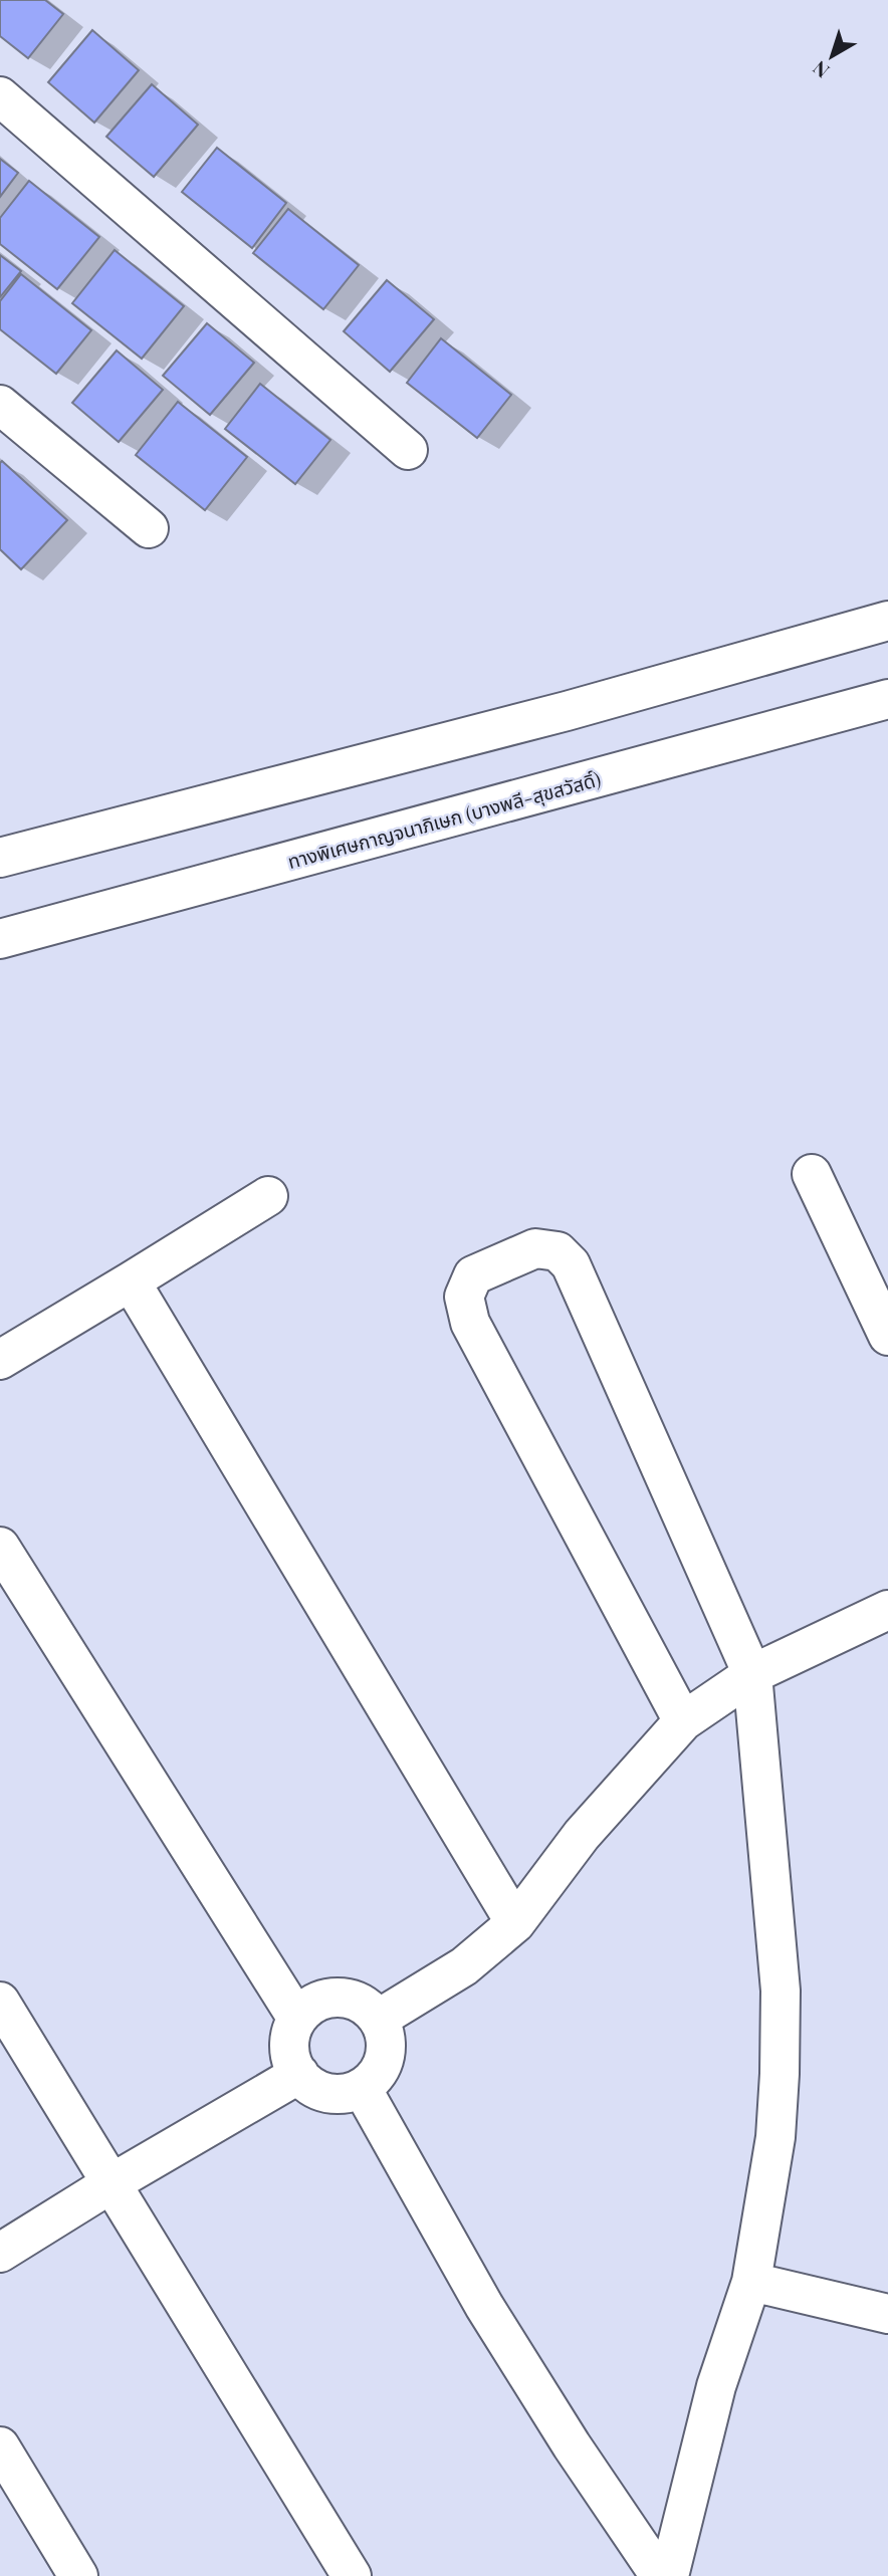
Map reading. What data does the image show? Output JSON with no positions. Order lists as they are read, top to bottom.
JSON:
{
  "streets": {
    "main road": ["ทางพิเศษกาญจนาภิเษก (บางพลี-สุขสวัสดิ์)"]
  },
  "north": "bottom left"
}
